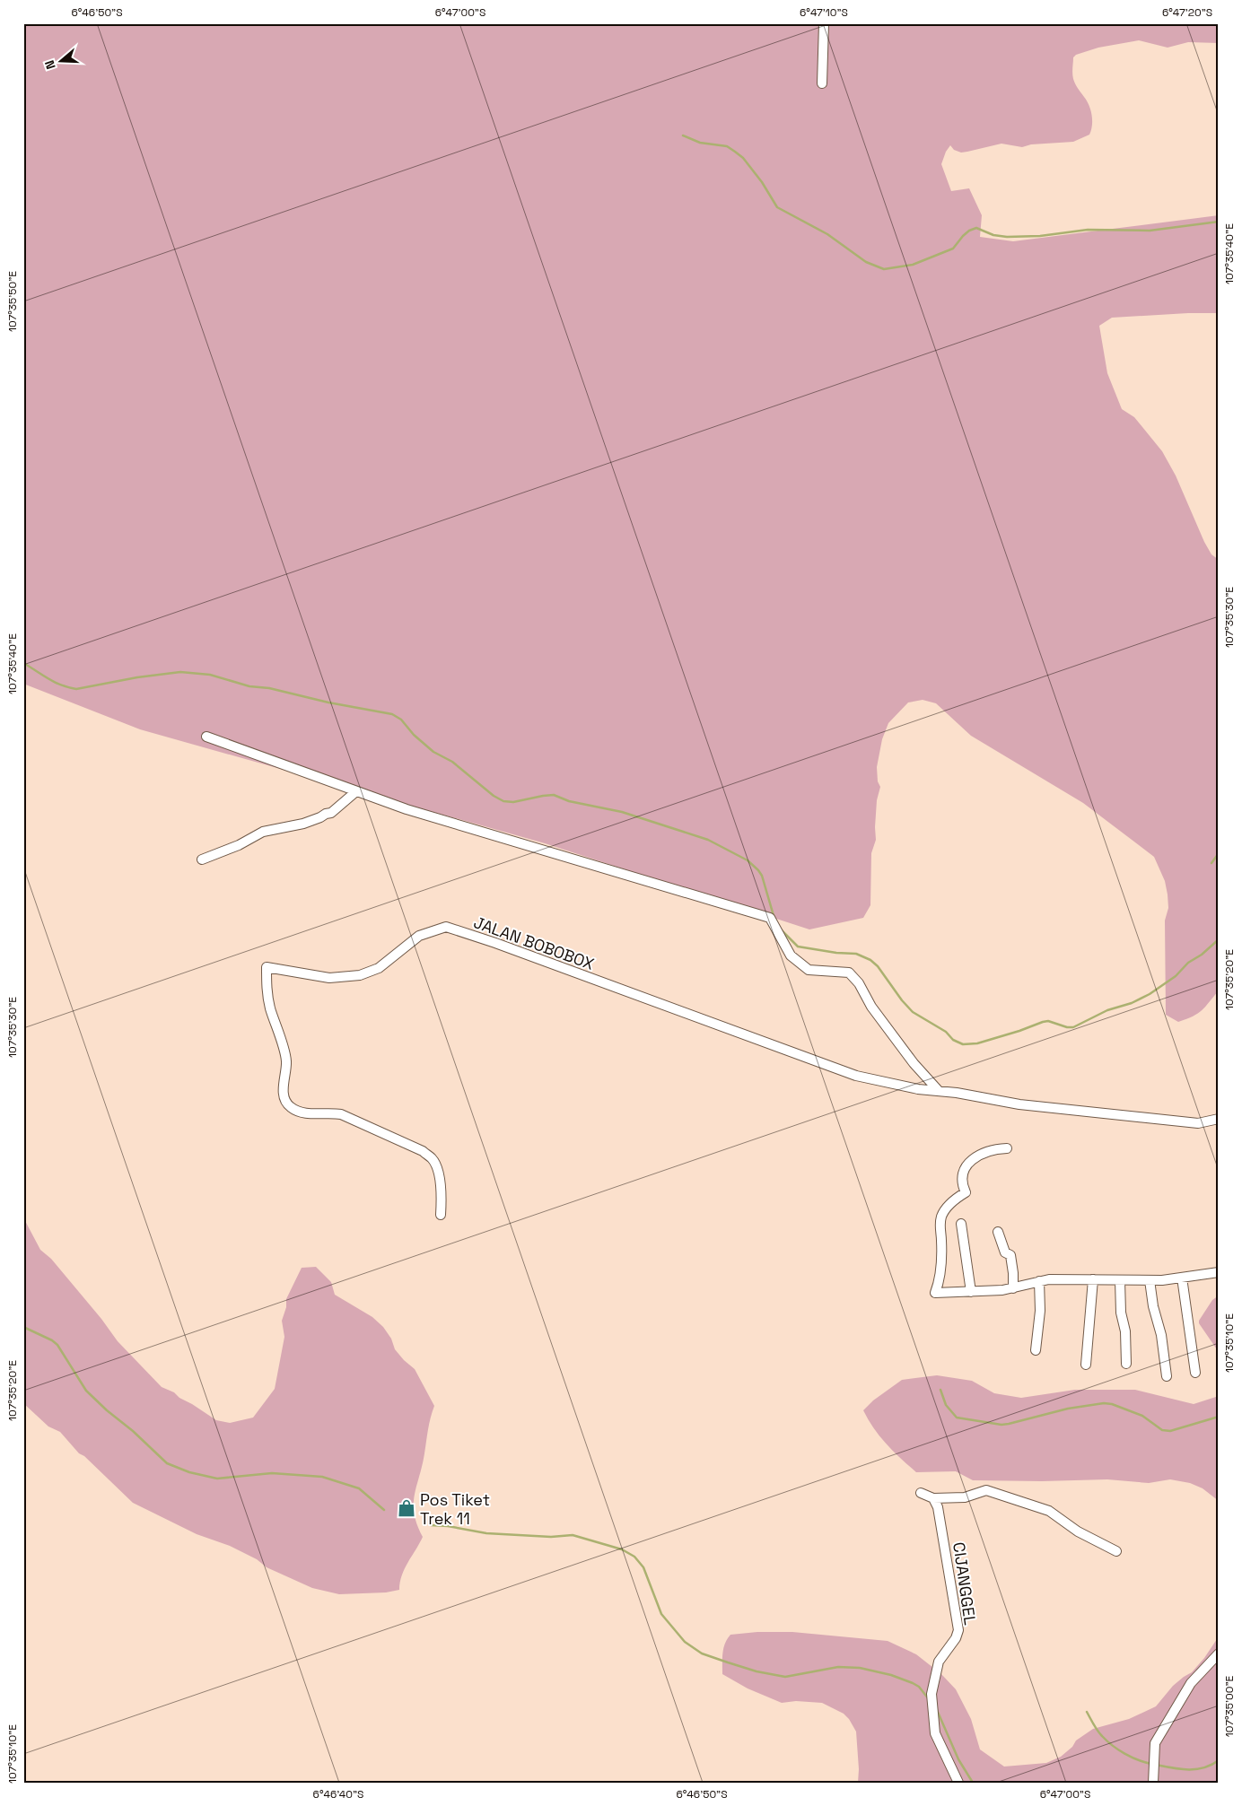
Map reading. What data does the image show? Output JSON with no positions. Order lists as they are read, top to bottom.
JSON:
{
  "streets": {
    "street": ["JALAN BOBOBOX", "CIJANGGEL"]
  },
  "places": {
    "shop": ["Pos Tiket Trek 11"]
  },
  "north": "left",
  "coordinates": [
    "6°46'50\"S",
    "6°47'00\"S",
    "6°47'10\"S",
    "6°47'20\"S",
    "107°35'40\"E",
    "107°35'50\"E",
    "107°35'30\"E",
    "107°35'20\"E",
    "107°35'10\"E",
    "107°35'00\"E",
    "6°46'40\"S"
  ]
}
